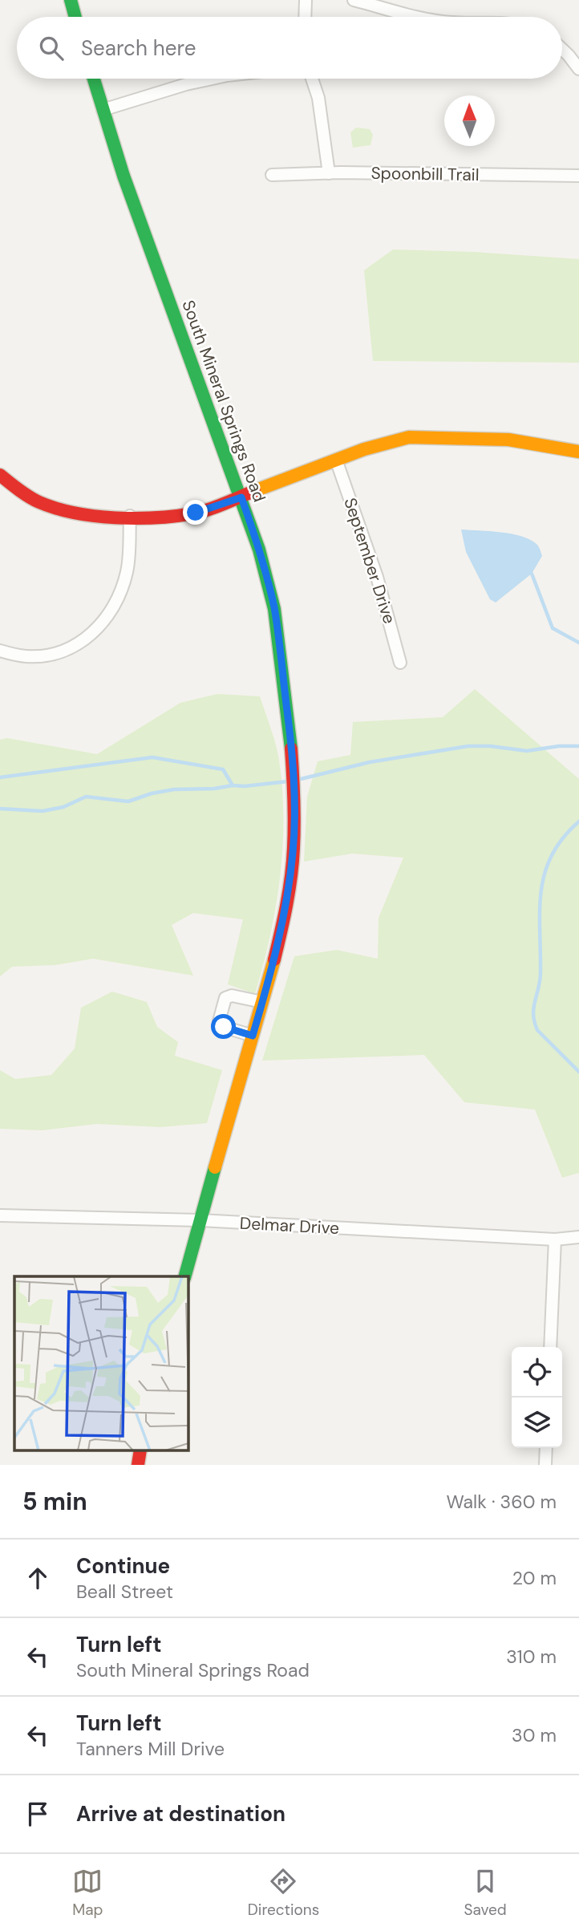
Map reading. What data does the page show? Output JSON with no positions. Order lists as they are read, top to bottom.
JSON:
{
  "streets": {
    "street": [
      "Spoonbill Trail",
      "South Mineral Springs Road",
      "September Drive",
      "Delmar Drive"
    ]
  },
  "crossings": [
    ["South Mineral Springs Road", "Delmar Drive"]
  ],
  "north": "top",
  "page": {
    "search": "Search here",
    "heading": ["5 min", "Walk · 360 m"],
    "list": [
      ["Continue", "Beall Street", "20 m"],
      ["Turn left", "South Mineral Springs Road", "310 m"],
      ["Turn left", "Tanners Mill Drive", "30 m"],
      "Arrive at destination"
    ],
    "nav": ["Map", "Directions", "Saved"]
  }
}
